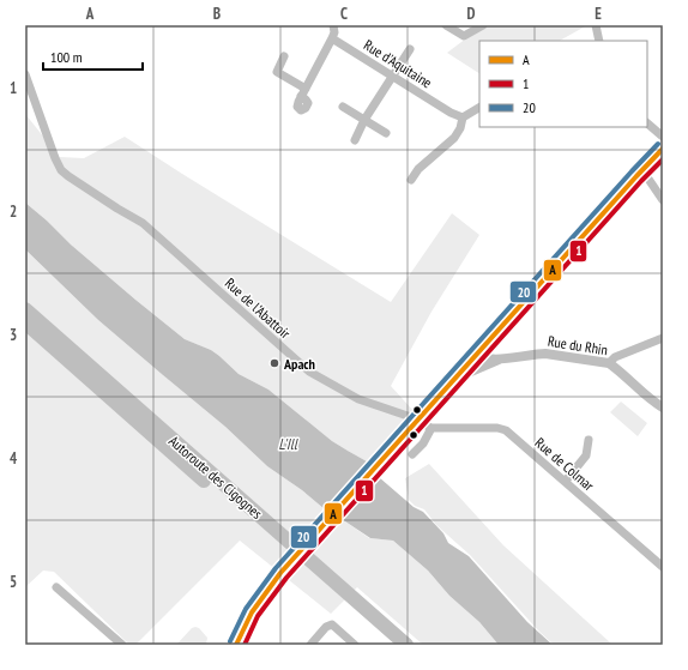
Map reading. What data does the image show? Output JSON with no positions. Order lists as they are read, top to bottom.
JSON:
{
  "streets": {
    "highway": ["Autoroute des Cigognes"],
    "street": [
      "Rue d'Aquitaine",
      "Rue de l'Abattoir",
      "Rue du Rhin",
      "Rue de Colmar"
    ]
  },
  "water": ["L'Ill"],
  "places": ["Apach"],
  "lines": ["transit line 20", "transit line A", "transit line 1"],
  "legend": ["A", "1", "20"],
  "scale_bar": "100 m",
  "grid": {
    "columns": [
      "A",
      "B",
      "C",
      "D",
      "E"
    ],
    "rows": [
      "1",
      "2",
      "3",
      "4",
      "5"
    ]
  }
}
